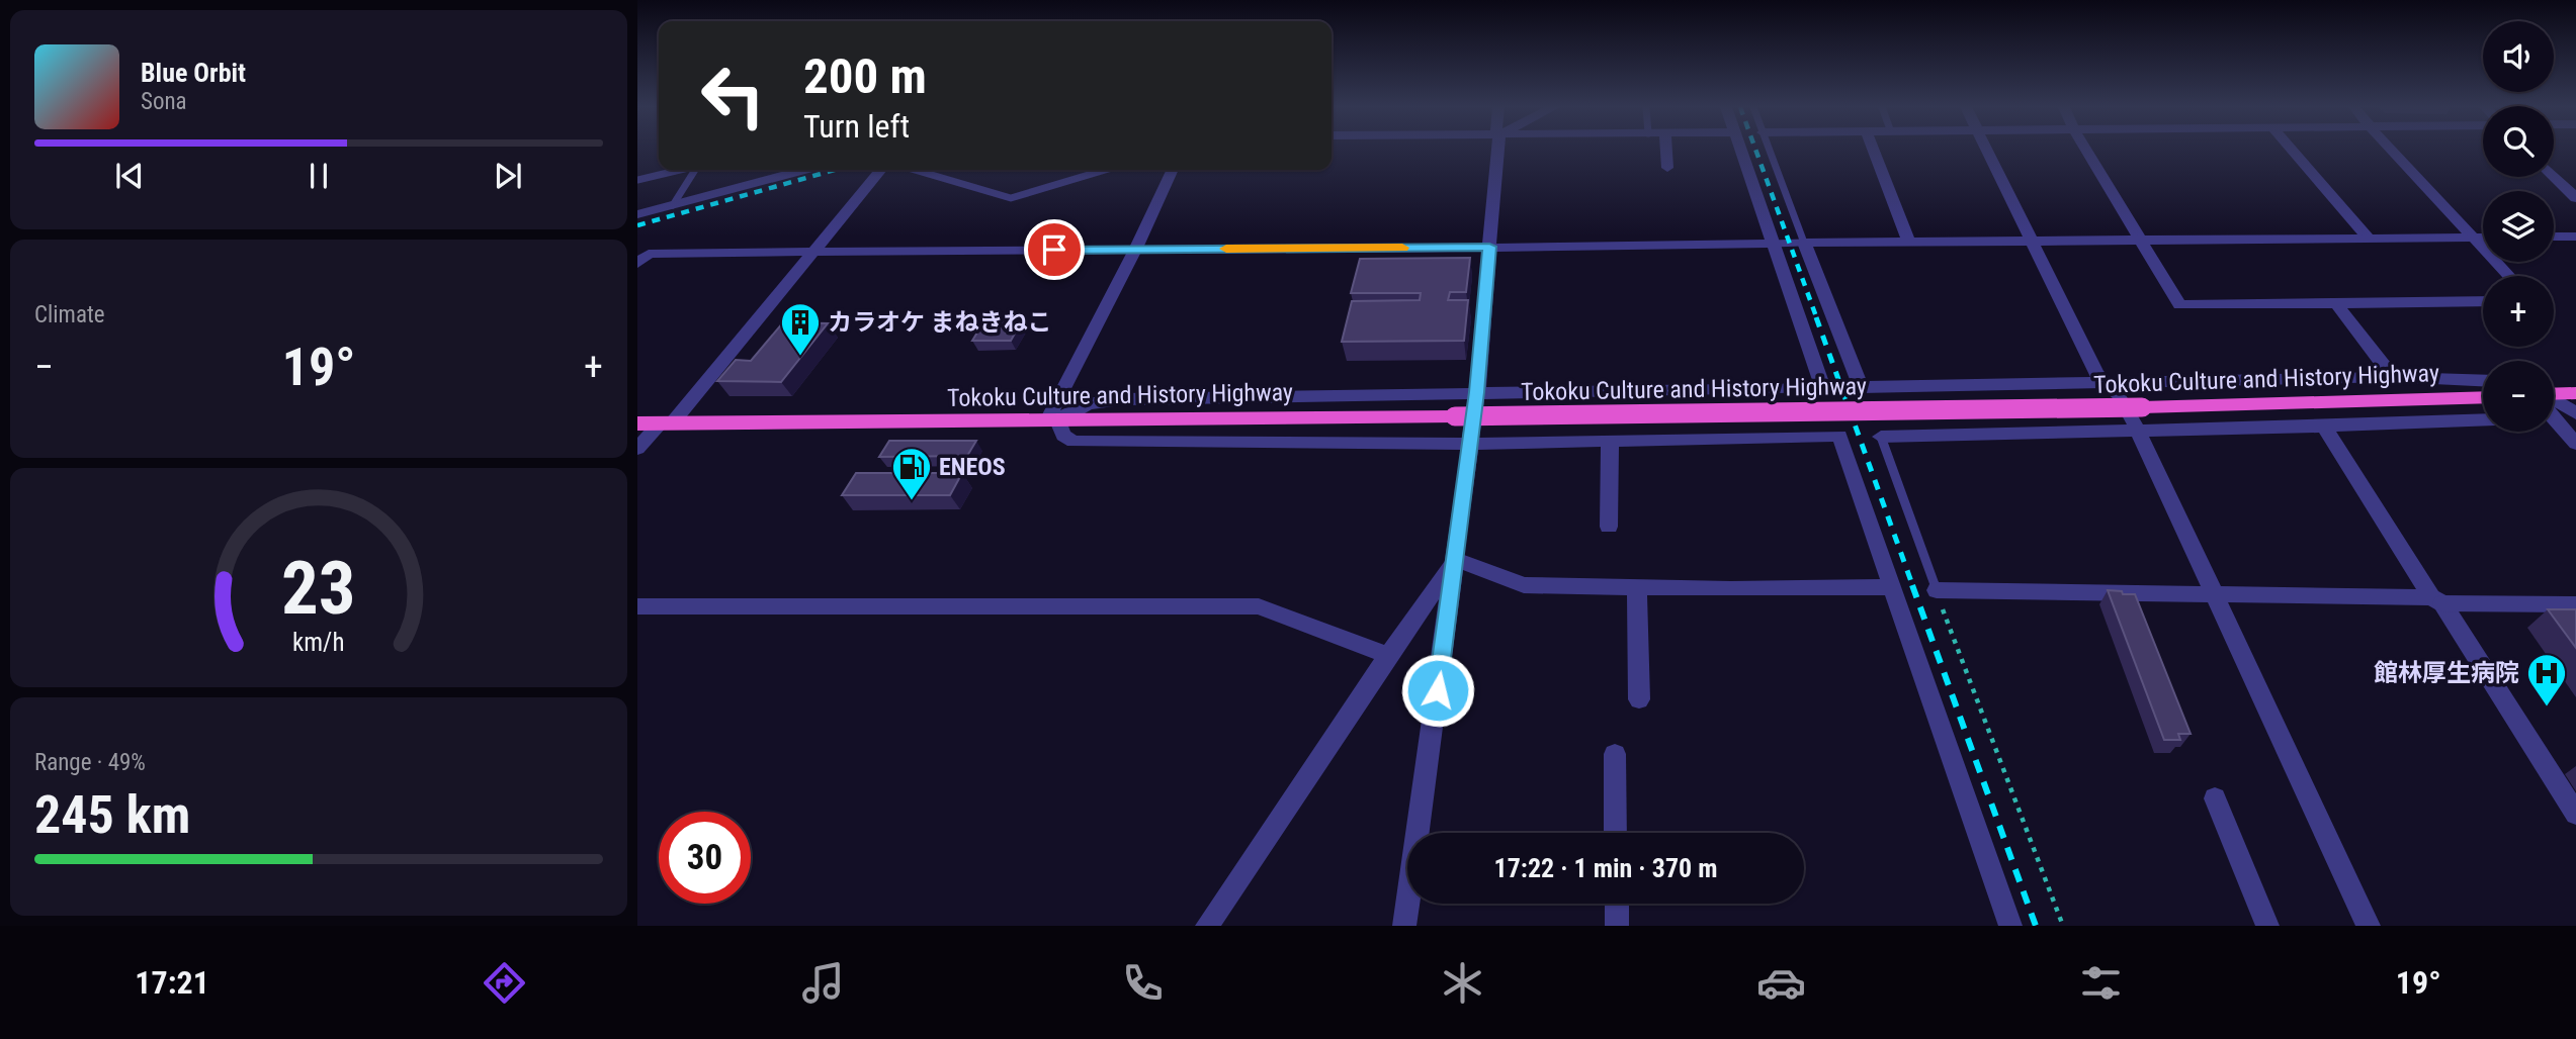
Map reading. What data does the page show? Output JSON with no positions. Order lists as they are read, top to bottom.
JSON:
{
  "streets": {
    "highway": ["Tokoku Culture and History Highway"]
  },
  "places": {
    "building": ["カラオケ まねきねこ"],
    "fuel station": ["ENEOS"],
    "hospital": ["館林厚生病院"]
  },
  "page": {
    "map_buttons": ["+", "−"],
    "turn": ["200 m", "Turn left"],
    "song": ["Blue Orbit", "Sona"],
    "tile": [
      "Climate",
      ["Range · 49%", "245 km"]
    ],
    "heat": ["−", "19°", "+"],
    "limit": "30",
    "trip": "17:22 · 1 min · 370 m",
    "tabs": ["17:21", "19°"],
    "gauge": ["23", "km/h"]
  }
}
